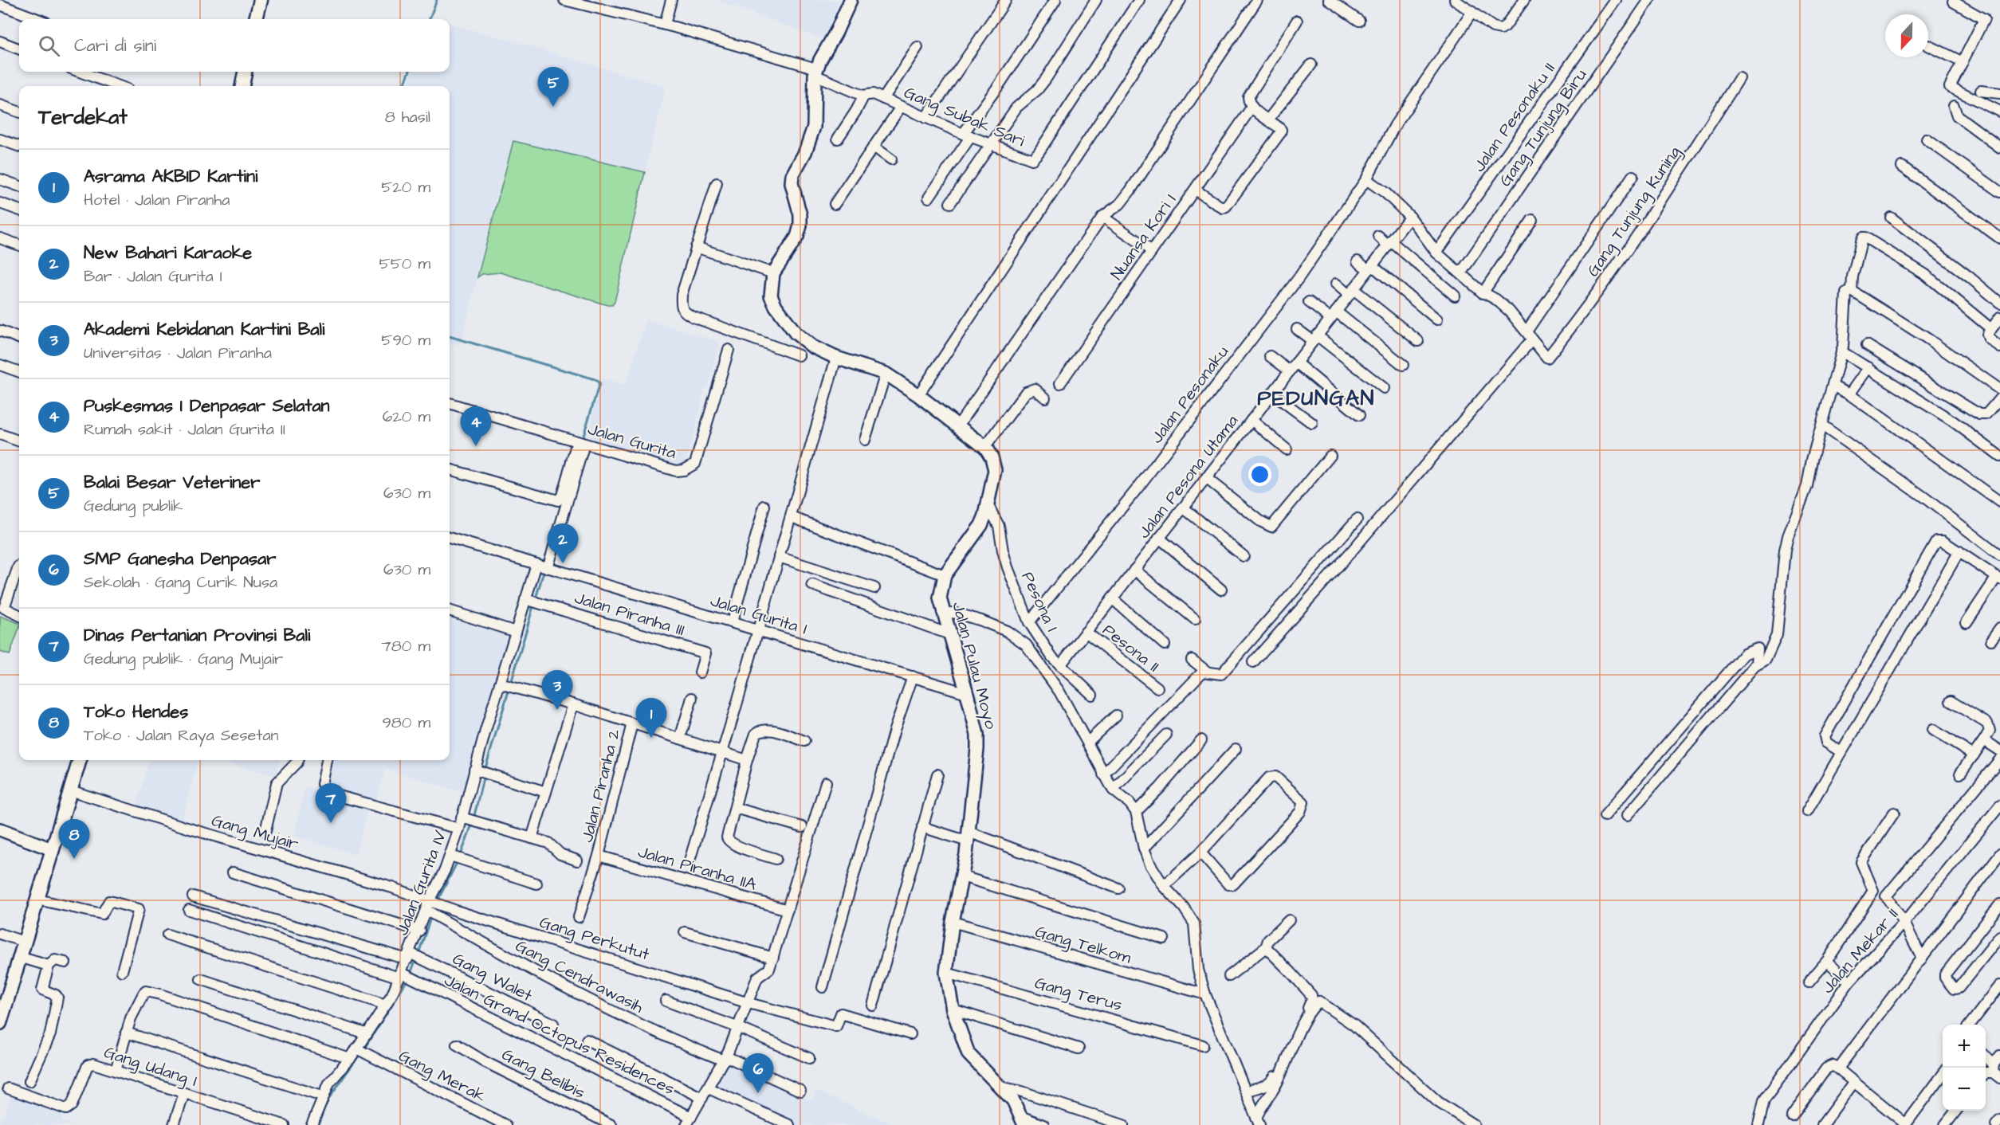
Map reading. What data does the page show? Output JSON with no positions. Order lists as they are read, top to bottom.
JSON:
{
  "streets": {
    "street": [
      "Gang Subak Sari",
      "Jalan Pesonaku II",
      "Gang Tunjung Biru",
      "Gang Tunjung Kuning",
      "Nuansa Kori I",
      "Jalan Pesonaku",
      "Jalan Gurita",
      "Jalan Pesona Utama",
      "Pesona I",
      "Jalan Piranha III",
      "Jalan Gurita I",
      "Pesona II",
      "Jalan Pulau Moyo",
      "Jalan Piranha 2",
      "Gang Mujair",
      "Jalan Piranha IIA",
      "Jalan Gurita IV",
      "Gang Perkutut",
      "Gang Telkom",
      "Jalan Mekar II",
      "Gang Cendrawasih",
      "Gang Walet",
      "Gang Terus",
      "Jalan Grand Octopus Residences",
      "Gang Udang I",
      "Gang Belibis",
      "Gang Merak"
    ]
  },
  "crossings": [
    ["Gang Subak Sari", "Jalan Pulau Moyo"],
    ["Jalan Pesonaku", "Pesona I"],
    ["Jalan Gurita", "Jalan Gurita IV"],
    ["Jalan Pesona Utama", "Pesona I"],
    ["Jalan Pesona Utama", "Pesona II"],
    ["Pesona I", "Jalan Pulau Moyo"],
    ["Jalan Piranha III", "Jalan Gurita IV"],
    ["Jalan Gurita I", "Jalan Pulau Moyo"],
    ["Jalan Gurita I", "Jalan Gurita IV"],
    ["Jalan Pulau Moyo", "Gang Telkom"],
    ["Jalan Pulau Moyo", "Gang Terus"],
    ["Jalan Piranha 2", "Jalan Piranha IIA"],
    ["Gang Mujair", "Jalan Gurita IV"],
    ["Gang Mujair", "Gang Perkutut"],
    ["Jalan Gurita IV", "Gang Perkutut"],
    ["Jalan Gurita IV", "Gang Cendrawasih"],
    ["Jalan Gurita IV", "Gang Walet"],
    ["Jalan Gurita IV", "Jalan Grand Octopus Residences"],
    ["Jalan Gurita IV", "Gang Merak"]
  ],
  "districts": ["PEDUNGAN"],
  "north": "bottom",
  "page": {
    "search": "Cari di sini",
    "pins": [
      "5",
      "4",
      "2",
      "3",
      "1",
      "7",
      "8",
      "6"
    ],
    "heading": ["Terdekat", "8 hasil"],
    "list": [
      {
        "mark": "1",
        "name": "Asrama AKBID Kartini",
        "note": "Hotel · Jalan Piranha",
        "value": "520 m"
      },
      {
        "mark": "2",
        "name": "New Bahari Karaoke",
        "note": "Bar · Jalan Gurita I",
        "value": "550 m"
      },
      {
        "mark": "3",
        "name": "Akademi Kebidanan Kartini Bali",
        "note": "Universitas · Jalan Piranha",
        "value": "590 m"
      },
      {
        "mark": "4",
        "name": "Puskesmas I Denpasar Selatan",
        "note": "Rumah sakit · Jalan Gurita II",
        "value": "620 m"
      },
      {
        "mark": "5",
        "name": "Balai Besar Veteriner",
        "note": "Gedung publik",
        "value": "630 m"
      },
      {
        "mark": "6",
        "name": "SMP Ganesha Denpasar",
        "note": "Sekolah · Gang Curik Nusa",
        "value": "630 m"
      },
      {
        "mark": "7",
        "name": "Dinas Pertanian Provinsi Bali",
        "note": "Gedung publik · Gang Mujair",
        "value": "780 m"
      },
      {
        "mark": "8",
        "name": "Toko Hendes",
        "note": "Toko · Jalan Raya Sesetan",
        "value": "980 m"
      }
    ],
    "map_buttons": ["+", "−"]
  }
}
